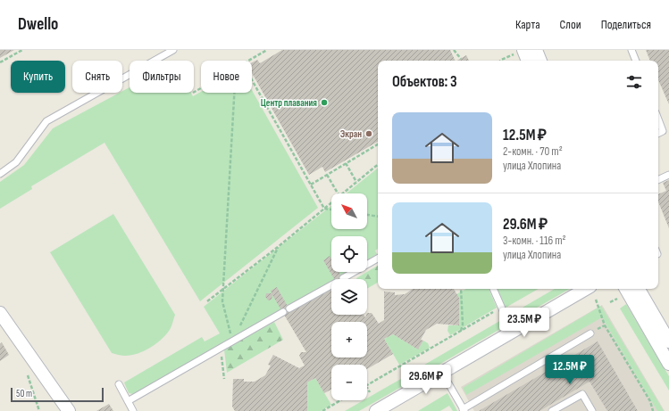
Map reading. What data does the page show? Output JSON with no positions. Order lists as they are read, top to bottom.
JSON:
{
  "places": ["Центр плавания", "Экран"],
  "scale_bar": "50 m",
  "north": "top left",
  "page": {
    "header": "Dwello",
    "nav": ["Карта", "Слои", "Поделиться"],
    "chip": [
      "Купить",
      "Снять",
      "Фильтры",
      "Новое"
    ],
    "heading": "Объектов: 3",
    "list": [
      {
        "name": "12.5M ₽",
        "note": "2-комн. · 70 m² · улица Хлопина"
      },
      {
        "name": "29.6M ₽",
        "note": "3-комн. · 116 m² · улица Хлопина"
      }
    ],
    "map_buttons": ["+", "−"],
    "price": ["23.5M ₽", "12.5M ₽", "29.6M ₽"],
    "scale": "50 m"
  }
}
